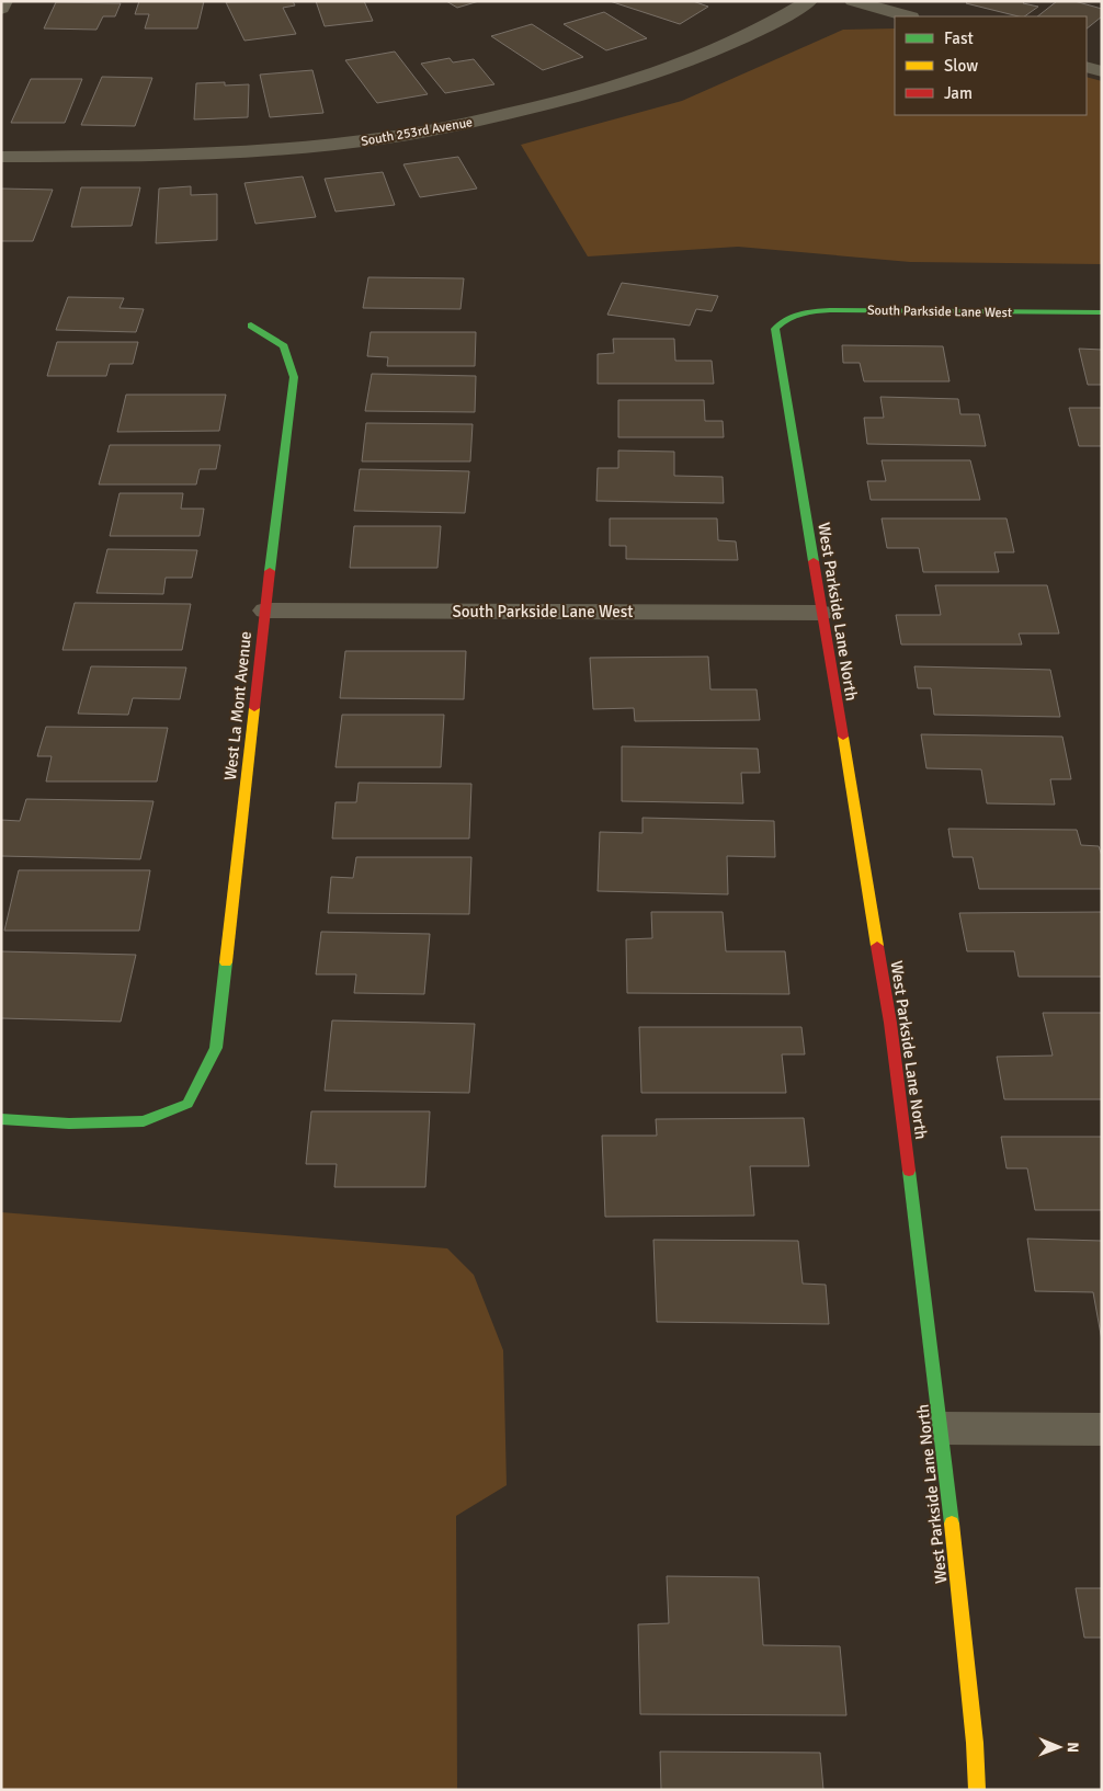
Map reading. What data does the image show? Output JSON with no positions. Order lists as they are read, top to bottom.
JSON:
{
  "streets": {
    "street": [
      "South 253rd Avenue",
      "South Parkside Lane West",
      "West Parkside Lane North",
      "West La Mont Avenue"
    ]
  },
  "crossings": [
    ["South Parkside Lane West", "West Parkside Lane North"],
    ["South Parkside Lane West", "West La Mont Avenue"]
  ],
  "legend": ["Fast", "Slow", "Jam"],
  "north": "right"
}
